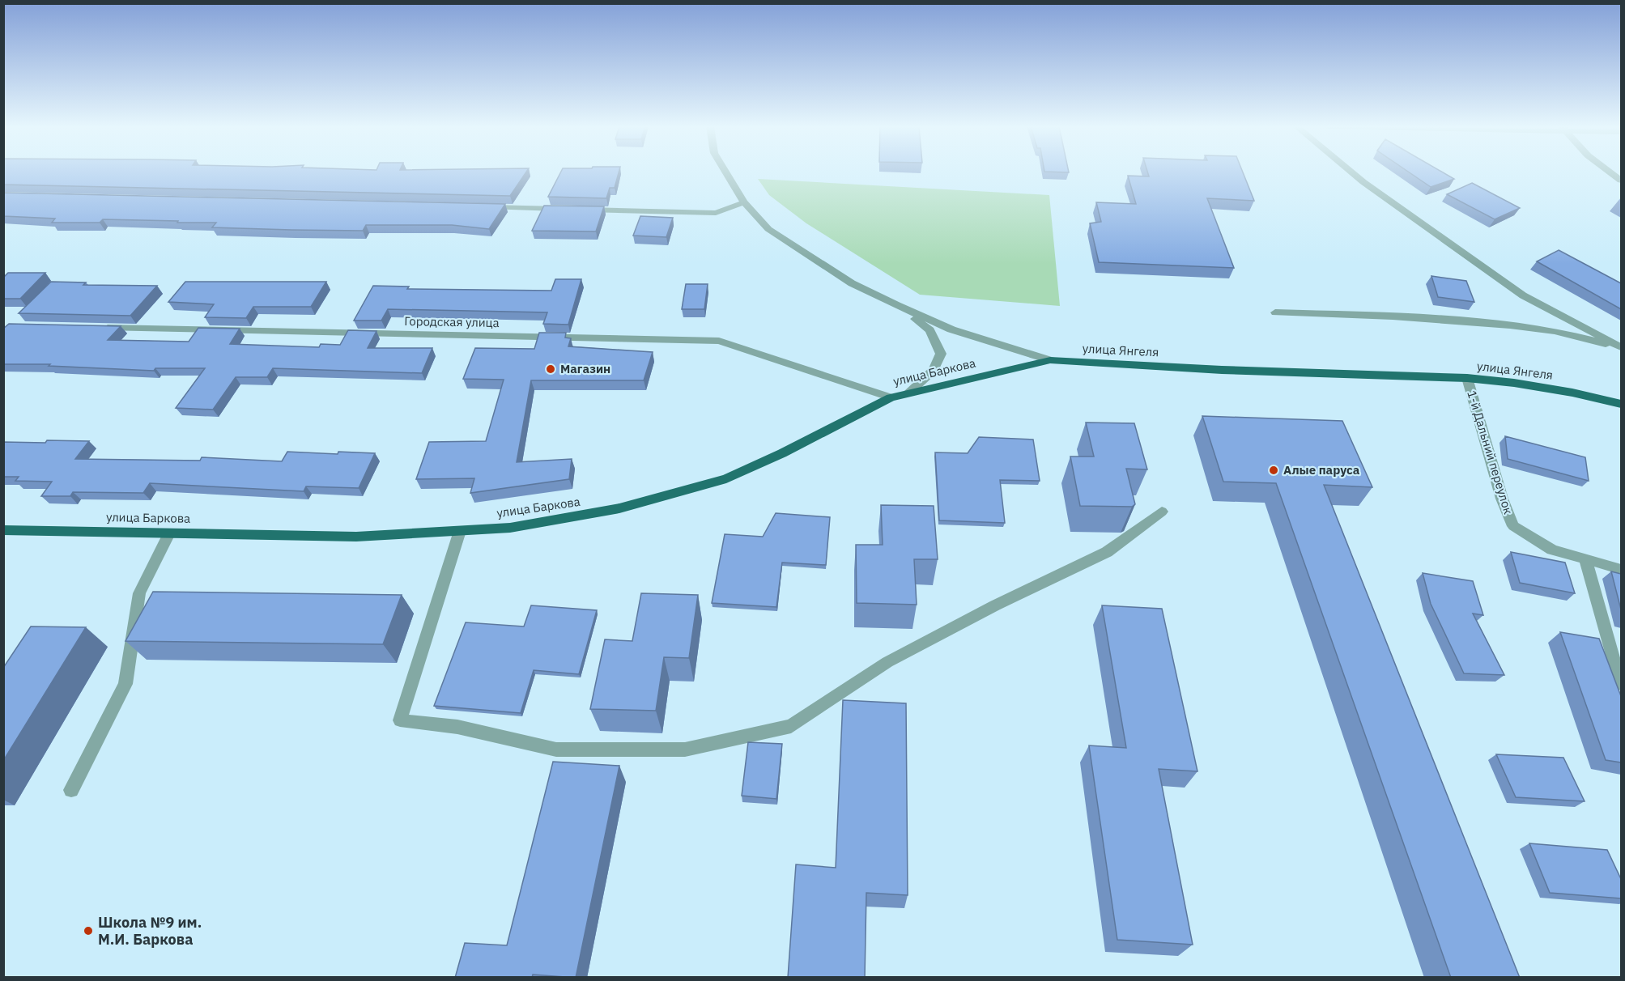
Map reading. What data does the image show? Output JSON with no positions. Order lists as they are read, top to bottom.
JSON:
{
  "streets": {
    "main road": ["улица Янгеля", "улица Баркова"],
    "street": ["Городская улица", "1-й Дальний переулок"]
  },
  "crossings": [
    ["Городская улица", "улица Баркова"],
    ["улица Янгеля", "улица Баркова"],
    ["улица Янгеля", "1-й Дальний переулок"]
  ],
  "places": ["Магазин", "Алые паруса", "Школа №9 им. М.И. Баркова"]
}
